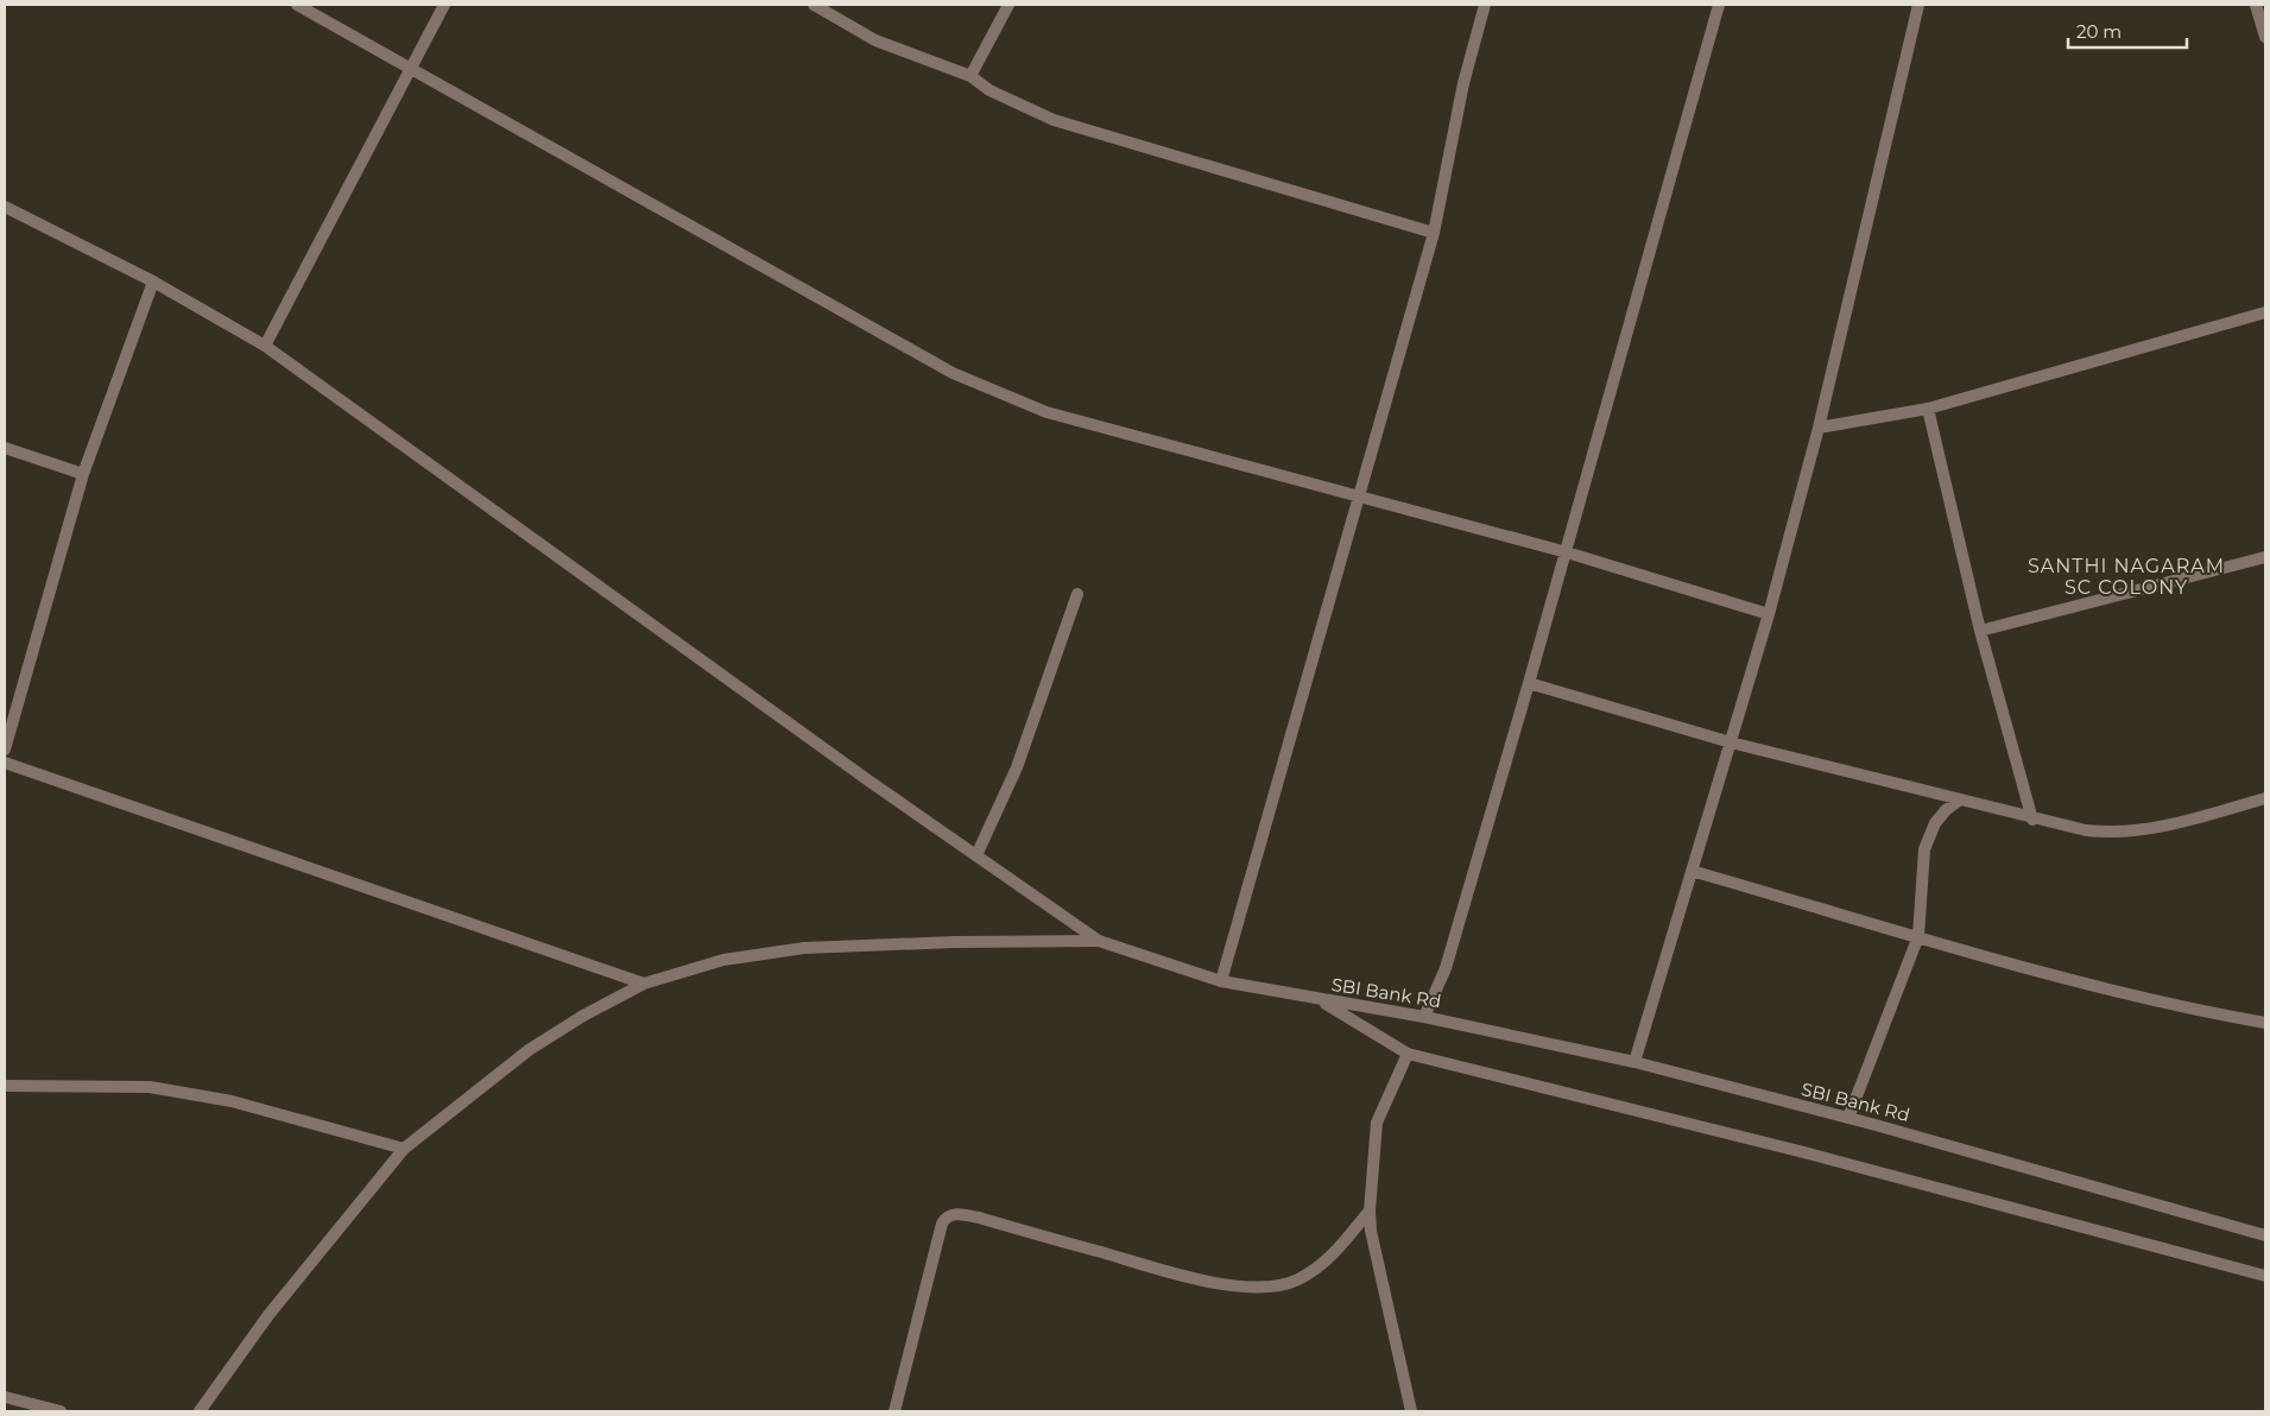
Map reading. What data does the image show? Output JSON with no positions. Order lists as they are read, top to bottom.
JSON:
{
  "streets": {
    "street": ["SBI Bank Rd"]
  },
  "districts": ["SANTHI NAGARAM SC COLONY"],
  "scale_bar": "20 m"
}
